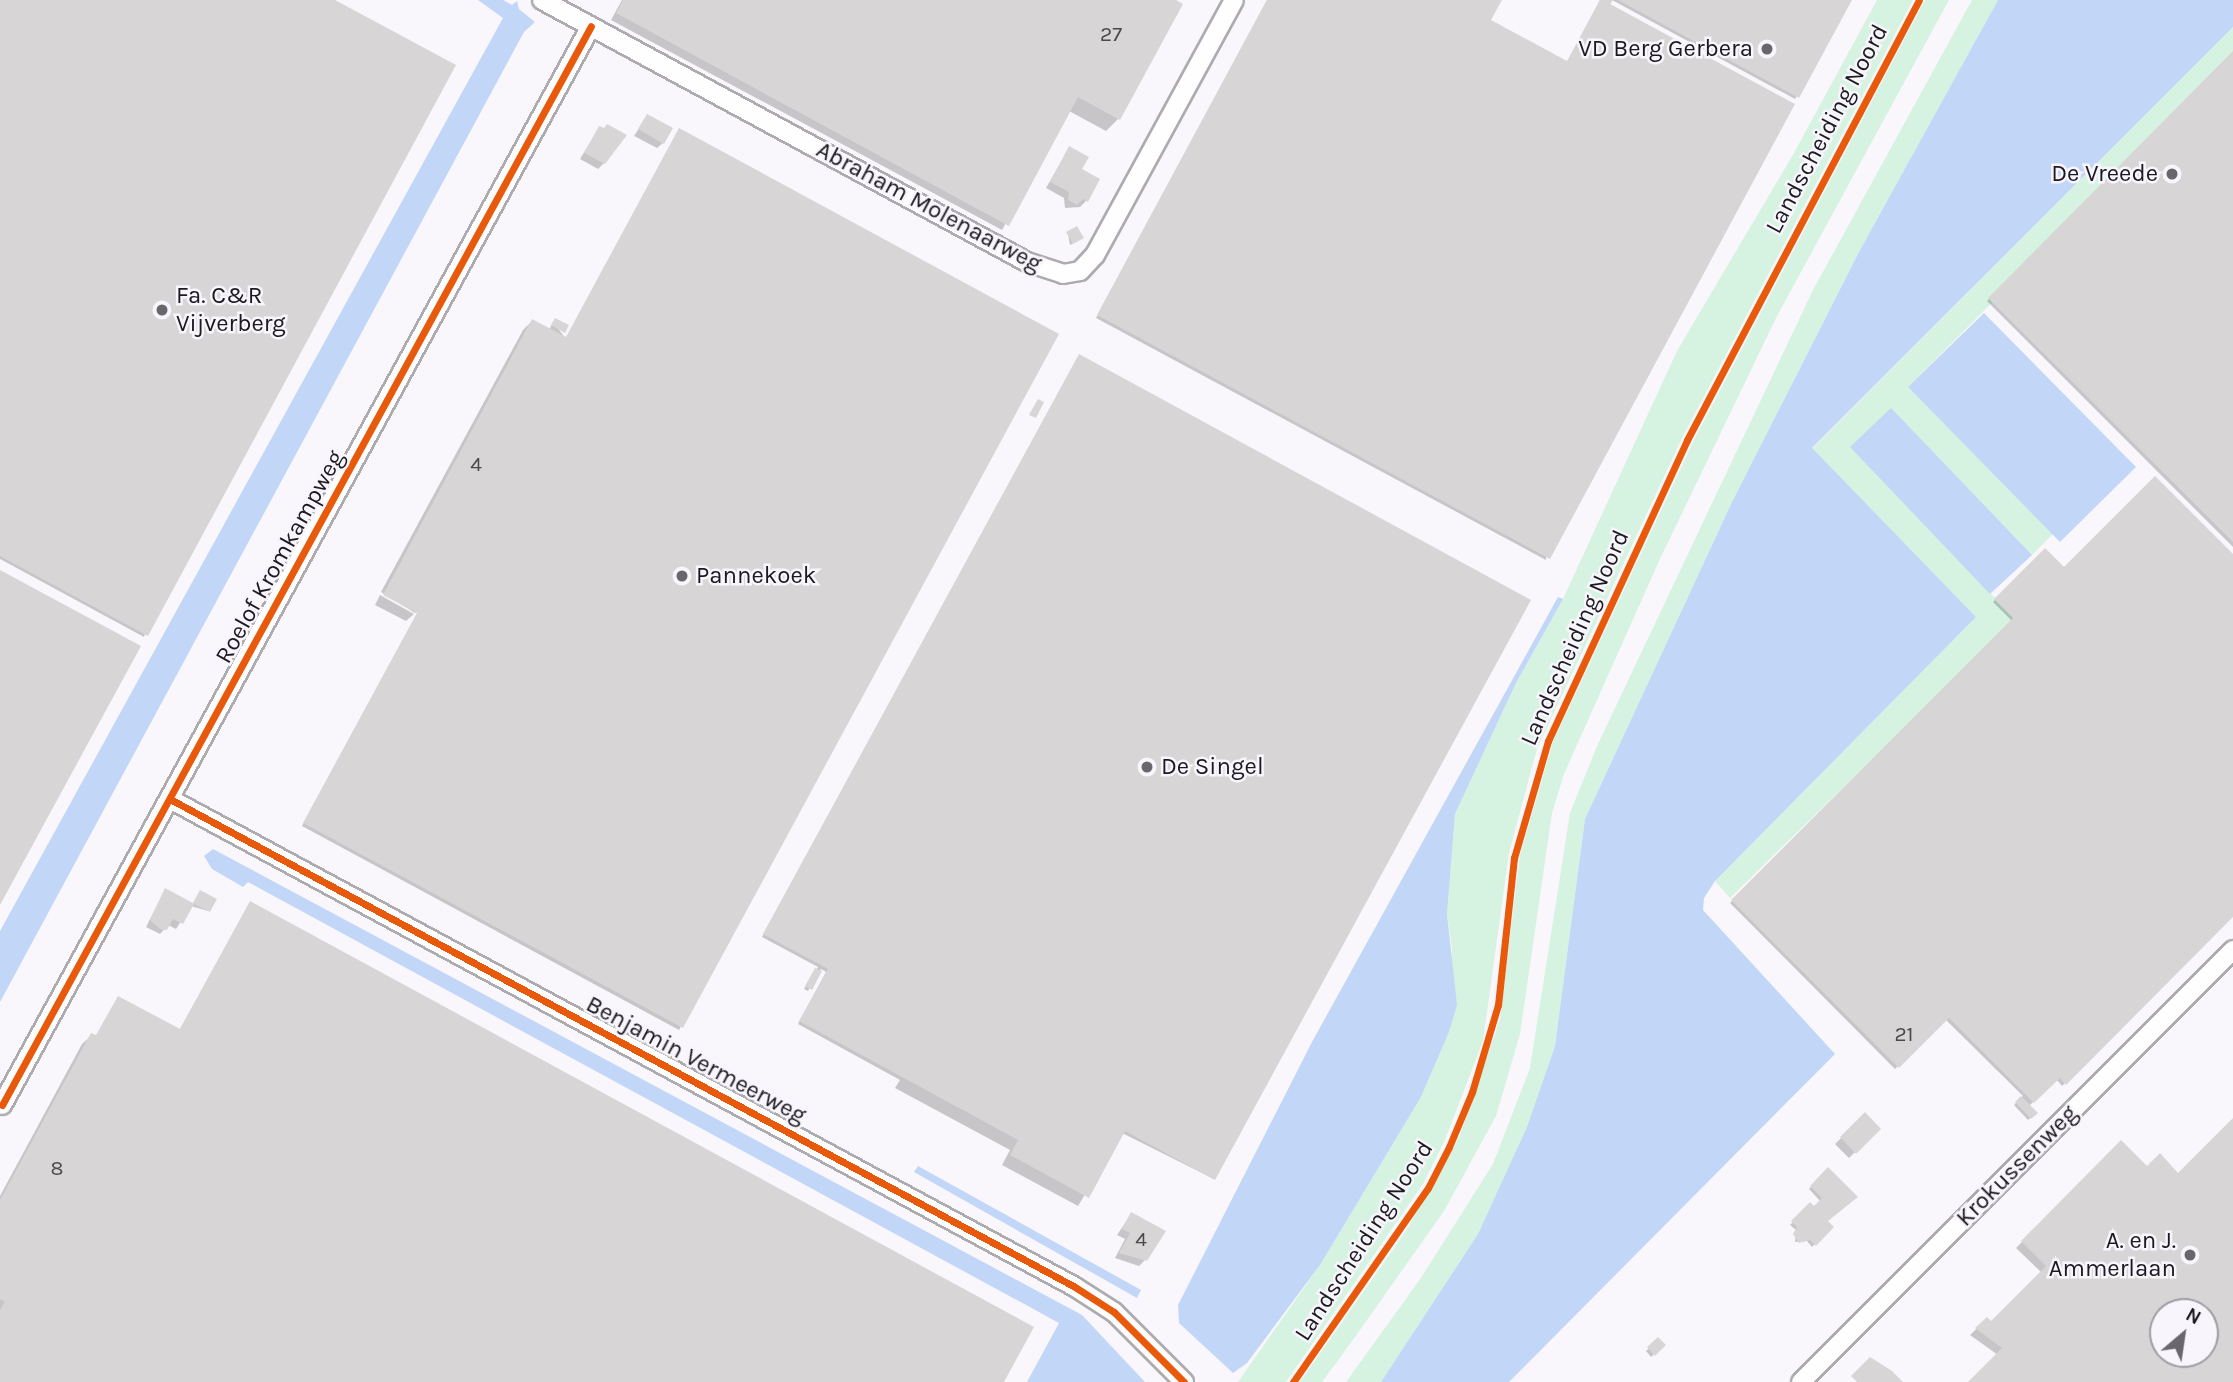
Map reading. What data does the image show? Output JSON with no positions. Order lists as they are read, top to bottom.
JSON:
{
  "streets": {
    "street": [
      "Abraham Molenaarweg",
      "Roelof Kromkampweg",
      "Benjamin Vermeerweg",
      "Krokussenweg"
    ],
    "cycle path": ["Landscheiding Noord"]
  },
  "crossings": [
    ["Abraham Molenaarweg", "Roelof Kromkampweg"],
    ["Roelof Kromkampweg", "Benjamin Vermeerweg"]
  ],
  "places": [
    "VD Berg Gerbera",
    "De Vreede",
    "Fa. C&R Vijverberg",
    "Pannekoek",
    "De Singel",
    "A. en J. Ammerlaan"
  ],
  "house_numbers": [
    "27",
    "4",
    "21",
    "8",
    "4"
  ],
  "north": "top right"
}
